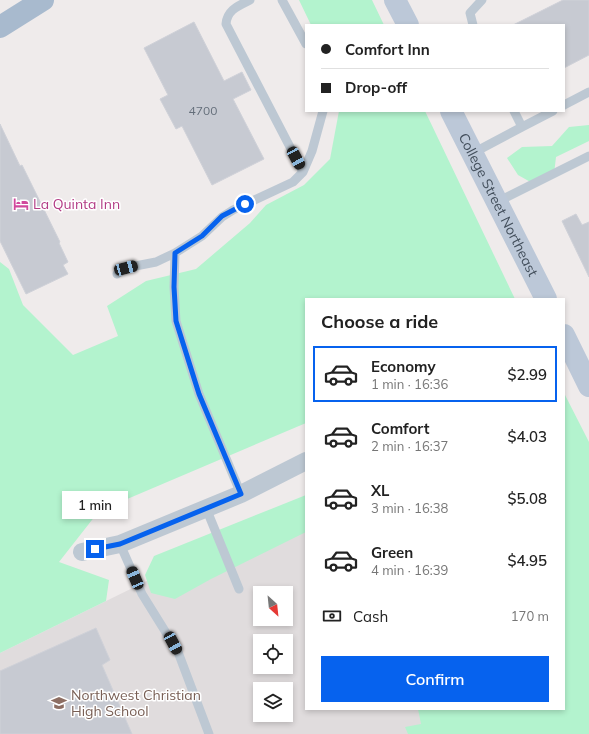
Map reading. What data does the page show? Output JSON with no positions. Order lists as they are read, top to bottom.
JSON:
{
  "streets": {
    "street": ["College Street Northeast"]
  },
  "places": {
    "hotel": ["La Quinta Inn"],
    "school or university": ["Northwest Christian High School"]
  },
  "house_numbers": ["4700"],
  "north": "bottom right",
  "page": {
    "banner": ["Comfort Inn", "Drop-off"],
    "heading": "Choose a ride",
    "list": [
      {
        "name": "Economy",
        "note": "1 min · 16:36",
        "value": "$2.99"
      },
      {
        "name": "Comfort",
        "note": "2 min · 16:37",
        "value": "$4.03"
      },
      {
        "name": "XL",
        "note": "3 min · 16:38",
        "value": "$5.08"
      },
      {
        "name": "Green",
        "note": "4 min · 16:39",
        "value": "$4.95"
      }
    ],
    "bubble": "1 min",
    "pay": ["Cash", "170 m"],
    "buttons": "Confirm"
  }
}
